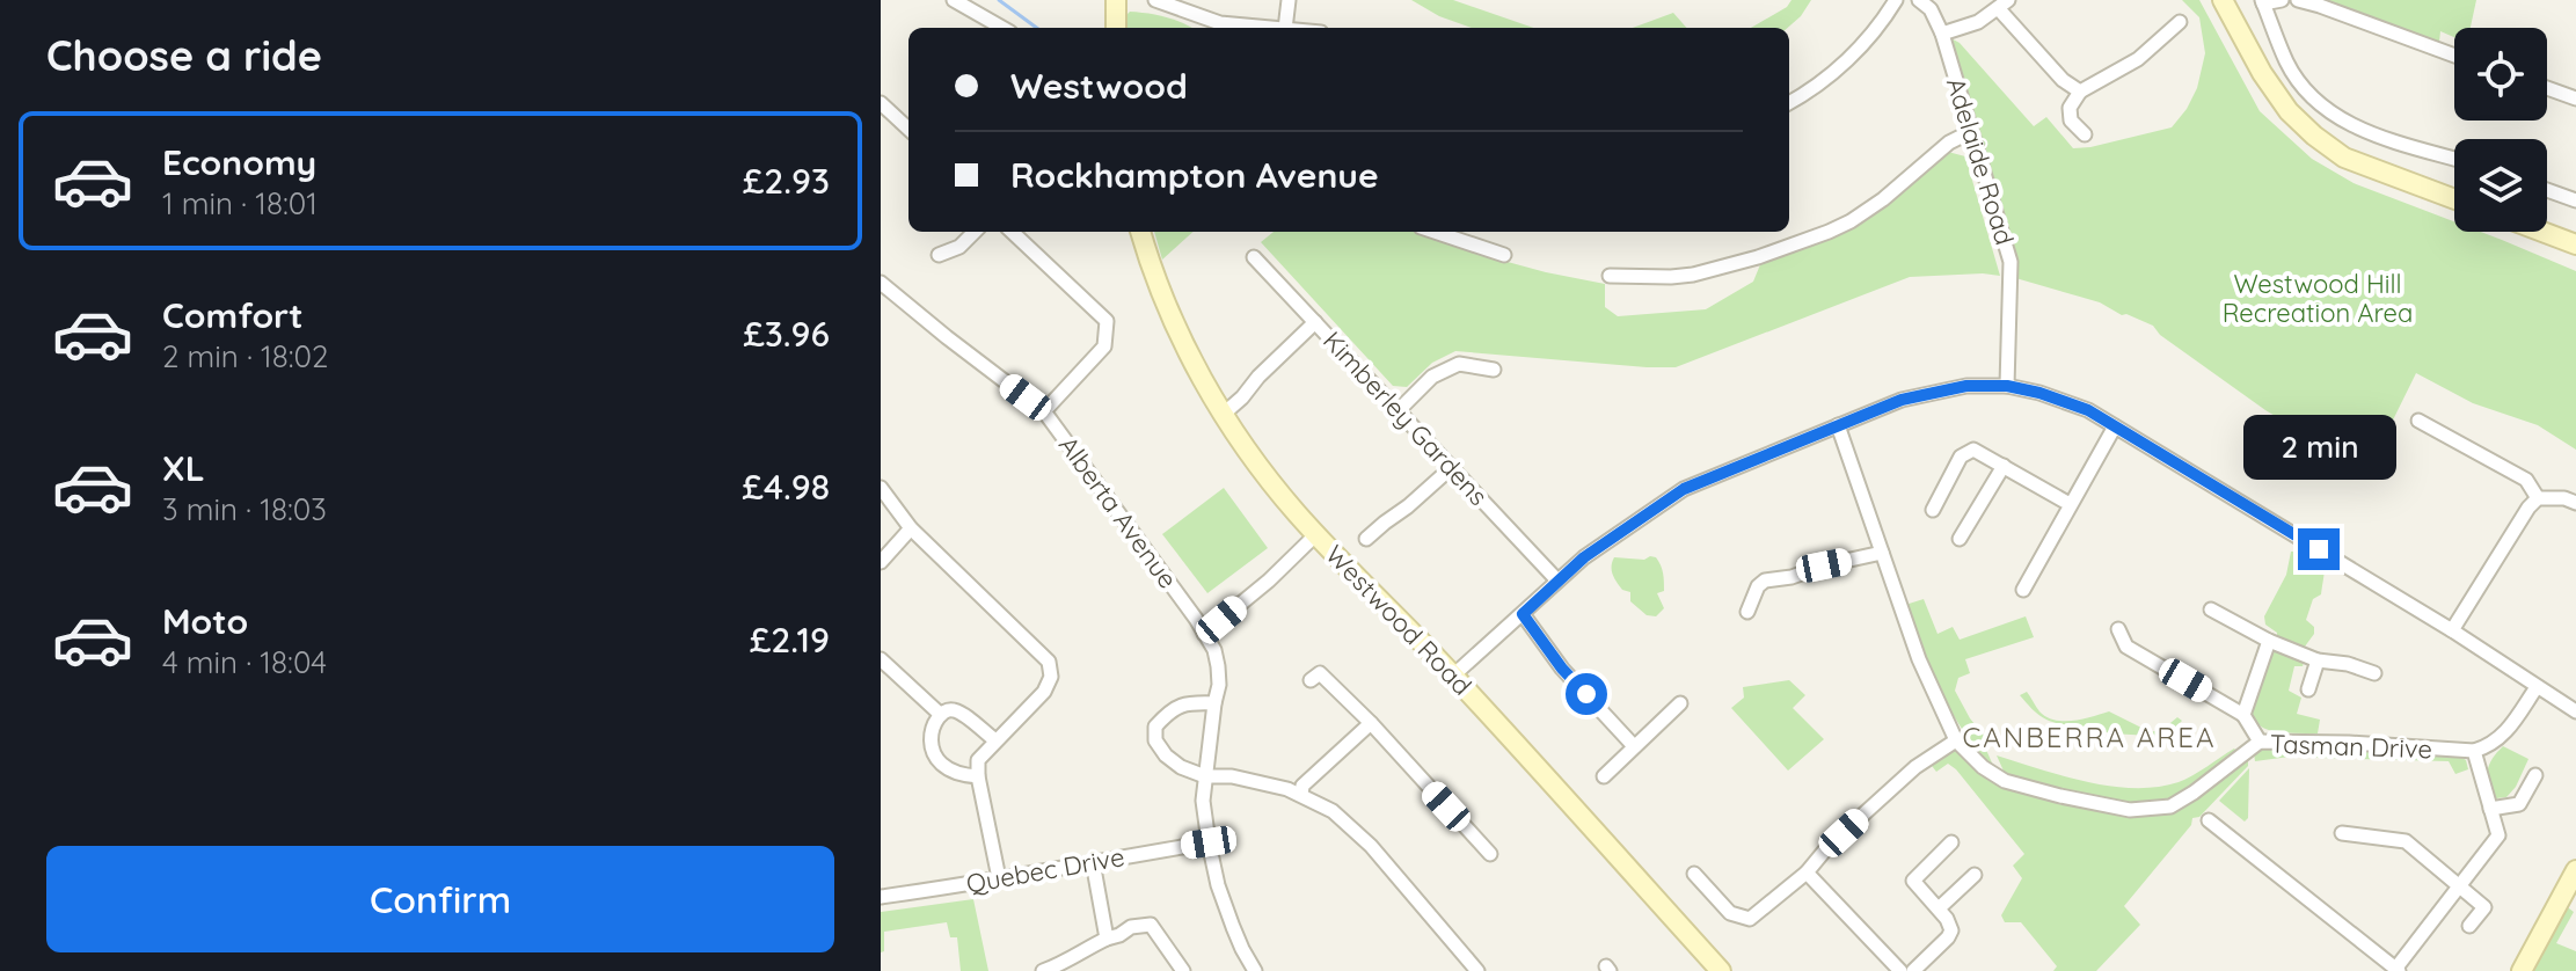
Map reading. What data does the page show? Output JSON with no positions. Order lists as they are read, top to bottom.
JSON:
{
  "streets": {
    "street": [
      "Adelaide Road",
      "Kimberley Gardens",
      "Alberta Avenue",
      "Westwood Road",
      "Tasman Drive",
      "Quebec Drive"
    ]
  },
  "crossings": [
    ["Alberta Avenue", "Quebec Drive"]
  ],
  "districts": ["CANBERRA AREA"],
  "parks": ["Westwood Hill Recreation Area"],
  "page": {
    "heading": "Choose a ride",
    "banner": ["Westwood", "Rockhampton Avenue"],
    "list": [
      {
        "name": "Economy",
        "note": "1 min · 18:01",
        "value": "£2.93"
      },
      {
        "name": "Comfort",
        "note": "2 min · 18:02",
        "value": "£3.96"
      },
      {
        "name": "XL",
        "note": "3 min · 18:03",
        "value": "£4.98"
      },
      {
        "name": "Moto",
        "note": "4 min · 18:04",
        "value": "£2.19"
      }
    ],
    "bubble": "2 min",
    "buttons": "Confirm"
  }
}
